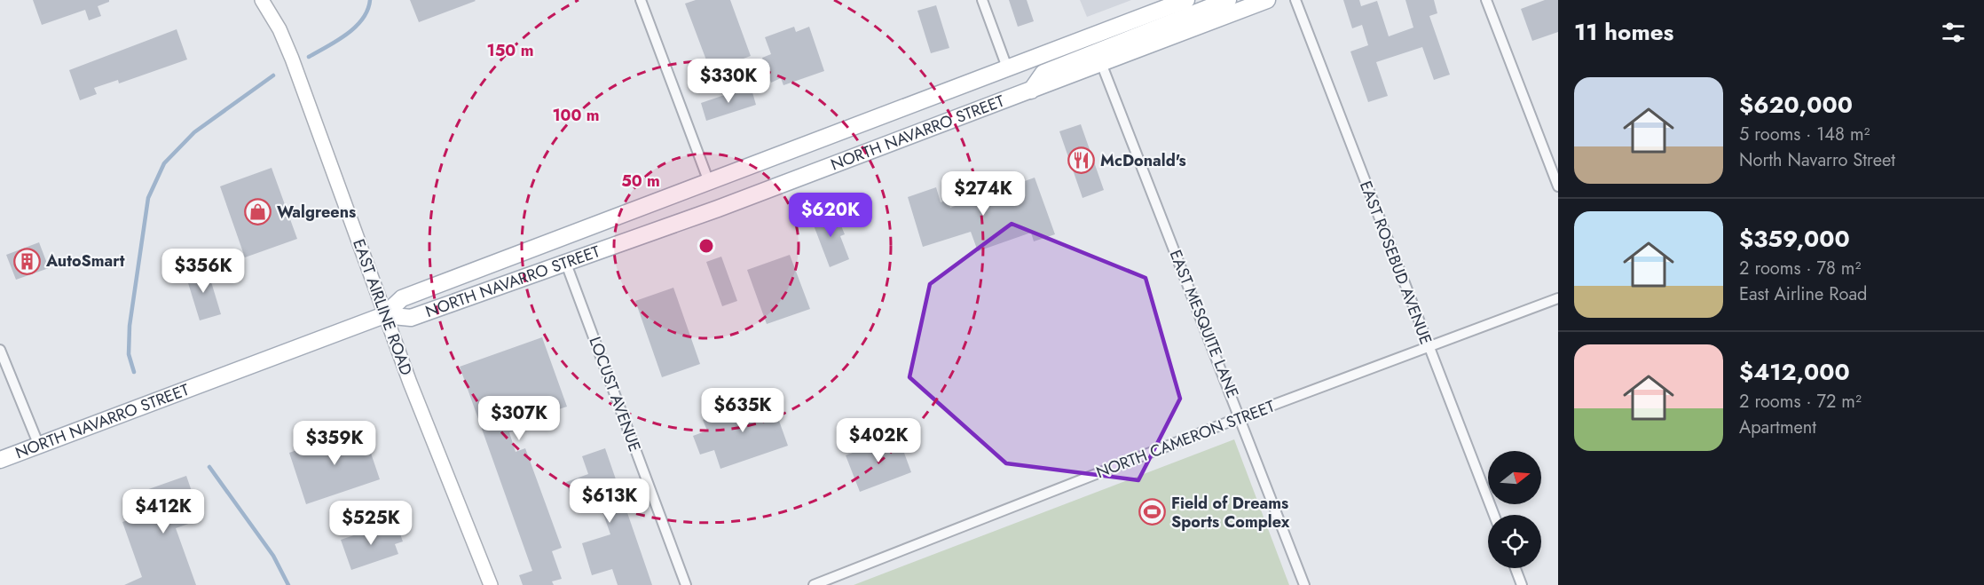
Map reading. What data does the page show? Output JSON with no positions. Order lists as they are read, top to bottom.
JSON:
{
  "streets": {
    "main road": ["NORTH NAVARRO STREET", "EAST AIRLINE ROAD"],
    "street": [
      "EAST ROSEBUD AVENUE",
      "EAST MESQUITE LANE",
      "LOCUST AVENUE",
      "NORTH CAMERON STREET"
    ]
  },
  "crossings": [
    ["NORTH NAVARRO STREET", "EAST AIRLINE ROAD"],
    ["NORTH NAVARRO STREET", "EAST MESQUITE LANE"],
    ["NORTH NAVARRO STREET", "LOCUST AVENUE"],
    ["EAST ROSEBUD AVENUE", "NORTH CAMERON STREET"],
    ["EAST MESQUITE LANE", "NORTH CAMERON STREET"]
  ],
  "places": {
    "restaurant": ["McDonald's"],
    "shop": ["Walgreens"],
    "building": ["AutoSmart"],
    "sports": ["Field of Dreams Sports Complex"]
  },
  "north": "right",
  "page": {
    "heading": "11 homes",
    "price": [
      "$330K",
      "$274K",
      "$620K",
      "$356K",
      "$635K",
      "$307K",
      "$402K",
      "$359K",
      "$613K",
      "$412K",
      "$525K"
    ],
    "list": [
      {
        "name": "$620,000",
        "note": "5 rooms · 148 m² · North Navarro Street"
      },
      {
        "name": "$359,000",
        "note": "2 rooms · 78 m² · East Airline Road"
      },
      {
        "name": "$412,000",
        "note": "2 rooms · 72 m² · Apartment"
      }
    ]
  },
  "rings": ["150 m", "100 m", "50 m"]
}
